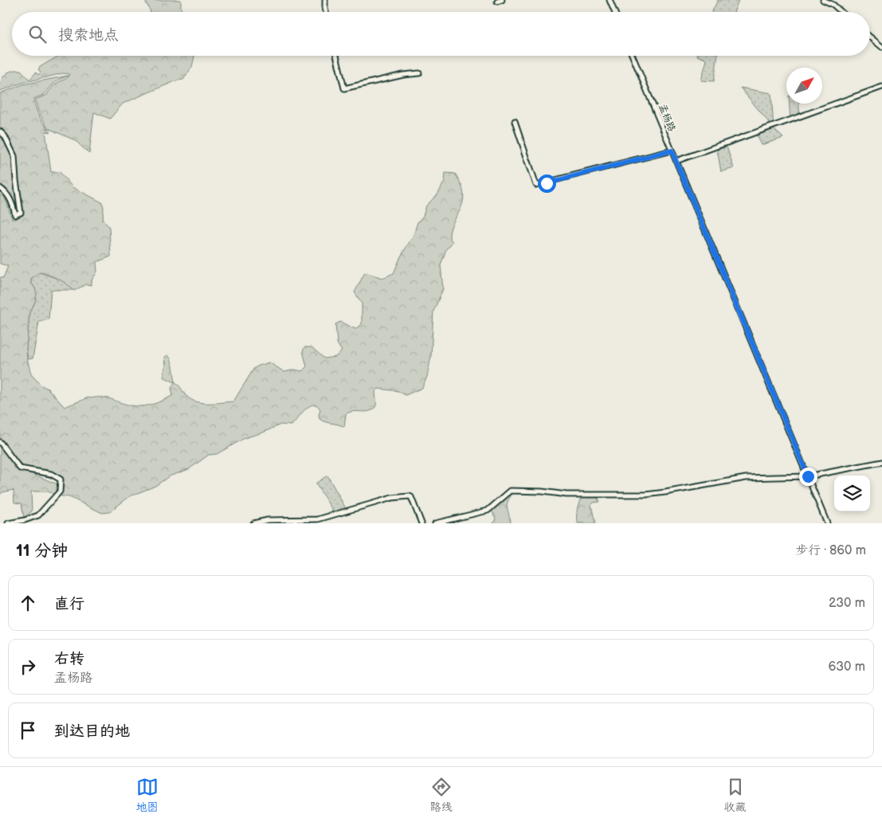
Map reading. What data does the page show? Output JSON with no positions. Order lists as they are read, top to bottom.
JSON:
{
  "streets": {
    "street": ["孟杨路"]
  },
  "north": "top right",
  "page": {
    "search": "搜索地点",
    "heading": ["11 分钟", "步行 · 860 m"],
    "list": [
      ["直行", "230 m"],
      ["右转", "孟杨路", "630 m"],
      "到达目的地"
    ],
    "nav": ["地图", "路线", "收藏"]
  }
}
